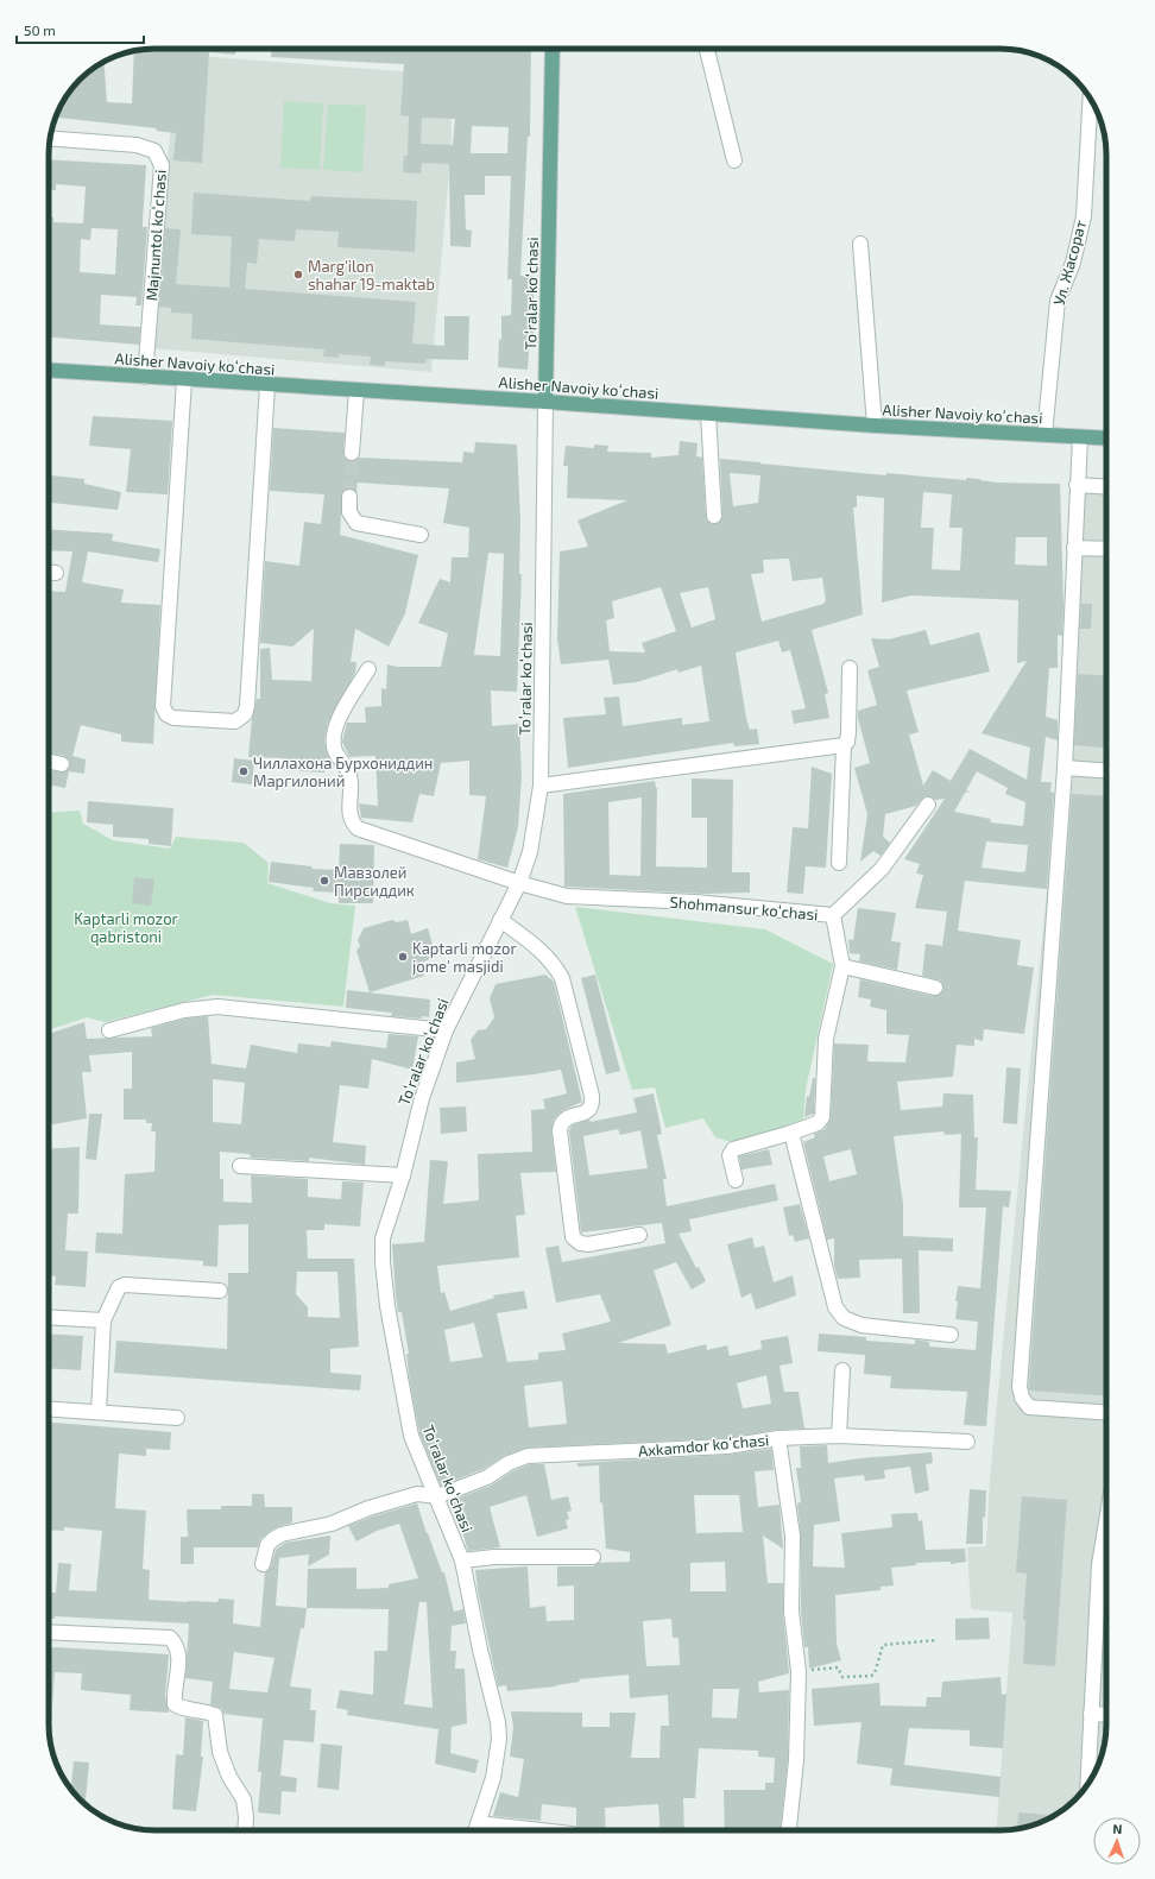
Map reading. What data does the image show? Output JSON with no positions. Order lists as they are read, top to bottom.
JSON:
{
  "streets": {
    "main road": ["Toʻralar koʻchasi", "Alisher Navoiy koʻchasi"],
    "street": [
      "Majnuntol koʻchasi",
      "Ул. Жасорат",
      "Shohmansur koʻchasi",
      "Axkamdor koʻchasi"
    ]
  },
  "crossings": [
    ["Majnuntol koʻchasi", "Alisher Navoiy koʻchasi"],
    ["Ул. Жасорат", "Alisher Navoiy koʻchasi"],
    ["Toʻralar koʻchasi", "Alisher Navoiy koʻchasi"],
    ["Toʻralar koʻchasi", "Shohmansur koʻchasi"],
    ["Toʻralar koʻchasi", "Axkamdor koʻchasi"]
  ],
  "parks": ["Kaptarli mozor qabristoni"],
  "places": [
    "Marg'ilon shahar 19-maktab",
    "Чиллахона Бурхониддин Маргилоний",
    "Мавзолей Пирсиддик",
    "Kaptarli mozor jome' masjidi"
  ],
  "scale_bar": "50 m",
  "north": "top"
}
